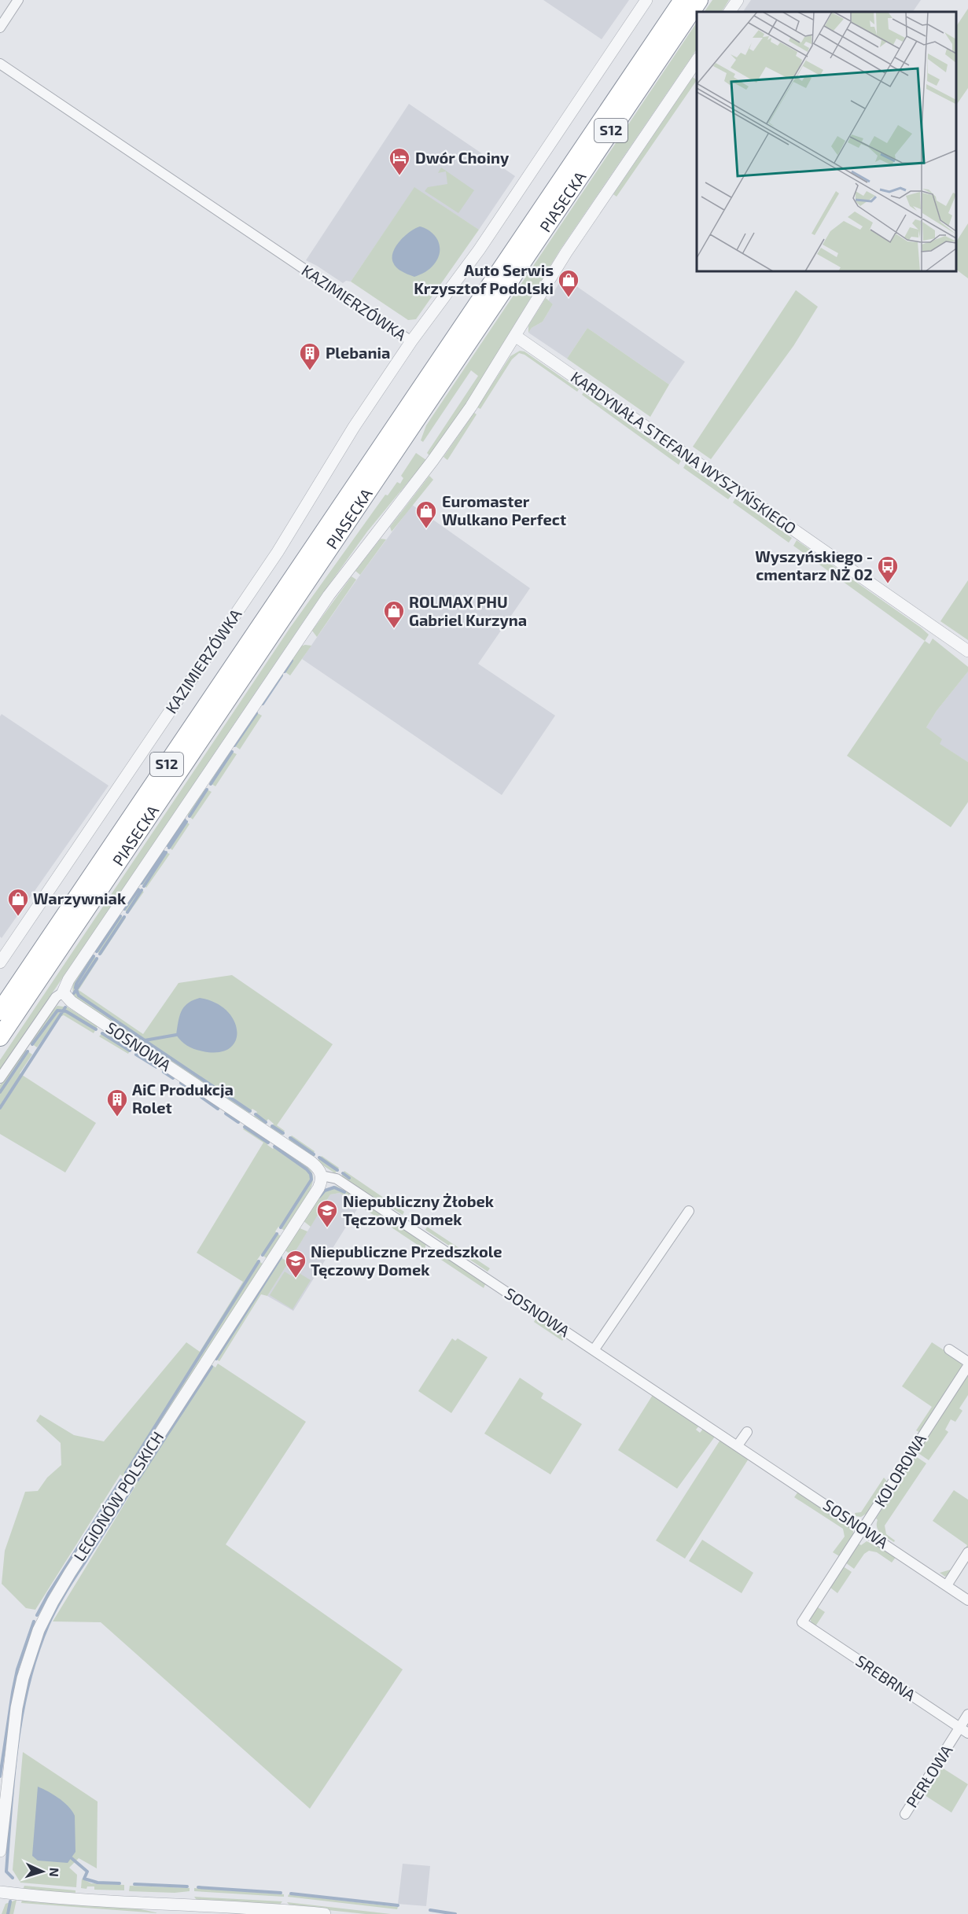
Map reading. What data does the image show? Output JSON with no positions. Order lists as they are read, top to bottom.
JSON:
{
  "streets": {
    "highway": ["S12", "PIASECKA"],
    "street": [
      "KAZIMIERZÓWKA",
      "KARDYNAŁA STEFANA WYSZYŃSKIEGO",
      "SOSNOWA",
      "KOLOROWA",
      "LEGIONÓW POLSKICH",
      "SREBRNA",
      "PERŁOWA"
    ]
  },
  "crossings": [
    ["SOSNOWA", "KOLOROWA"],
    ["SOSNOWA", "LEGIONÓW POLSKICH"],
    ["KOLOROWA", "SREBRNA"],
    ["SREBRNA", "PERŁOWA"]
  ],
  "places": {
    "hotel": ["Dwór Choiny"],
    "shop": [
      "Auto Serwis Krzysztof Podolski",
      "Euromaster Wulkano Perfect",
      "ROLMAX PHU Gabriel Kurzyna",
      "Warzywniak"
    ],
    "building": ["Plebania", "AiC Produkcja Rolet"],
    "bus stop": ["Wyszyńskiego - cmentarz NŻ 02"],
    "school or university": ["Niepubliczny Żłobek Tęczowy Domek", "Niepubliczne Przedszkole Tęczowy Domek"]
  },
  "north": "right"
}
